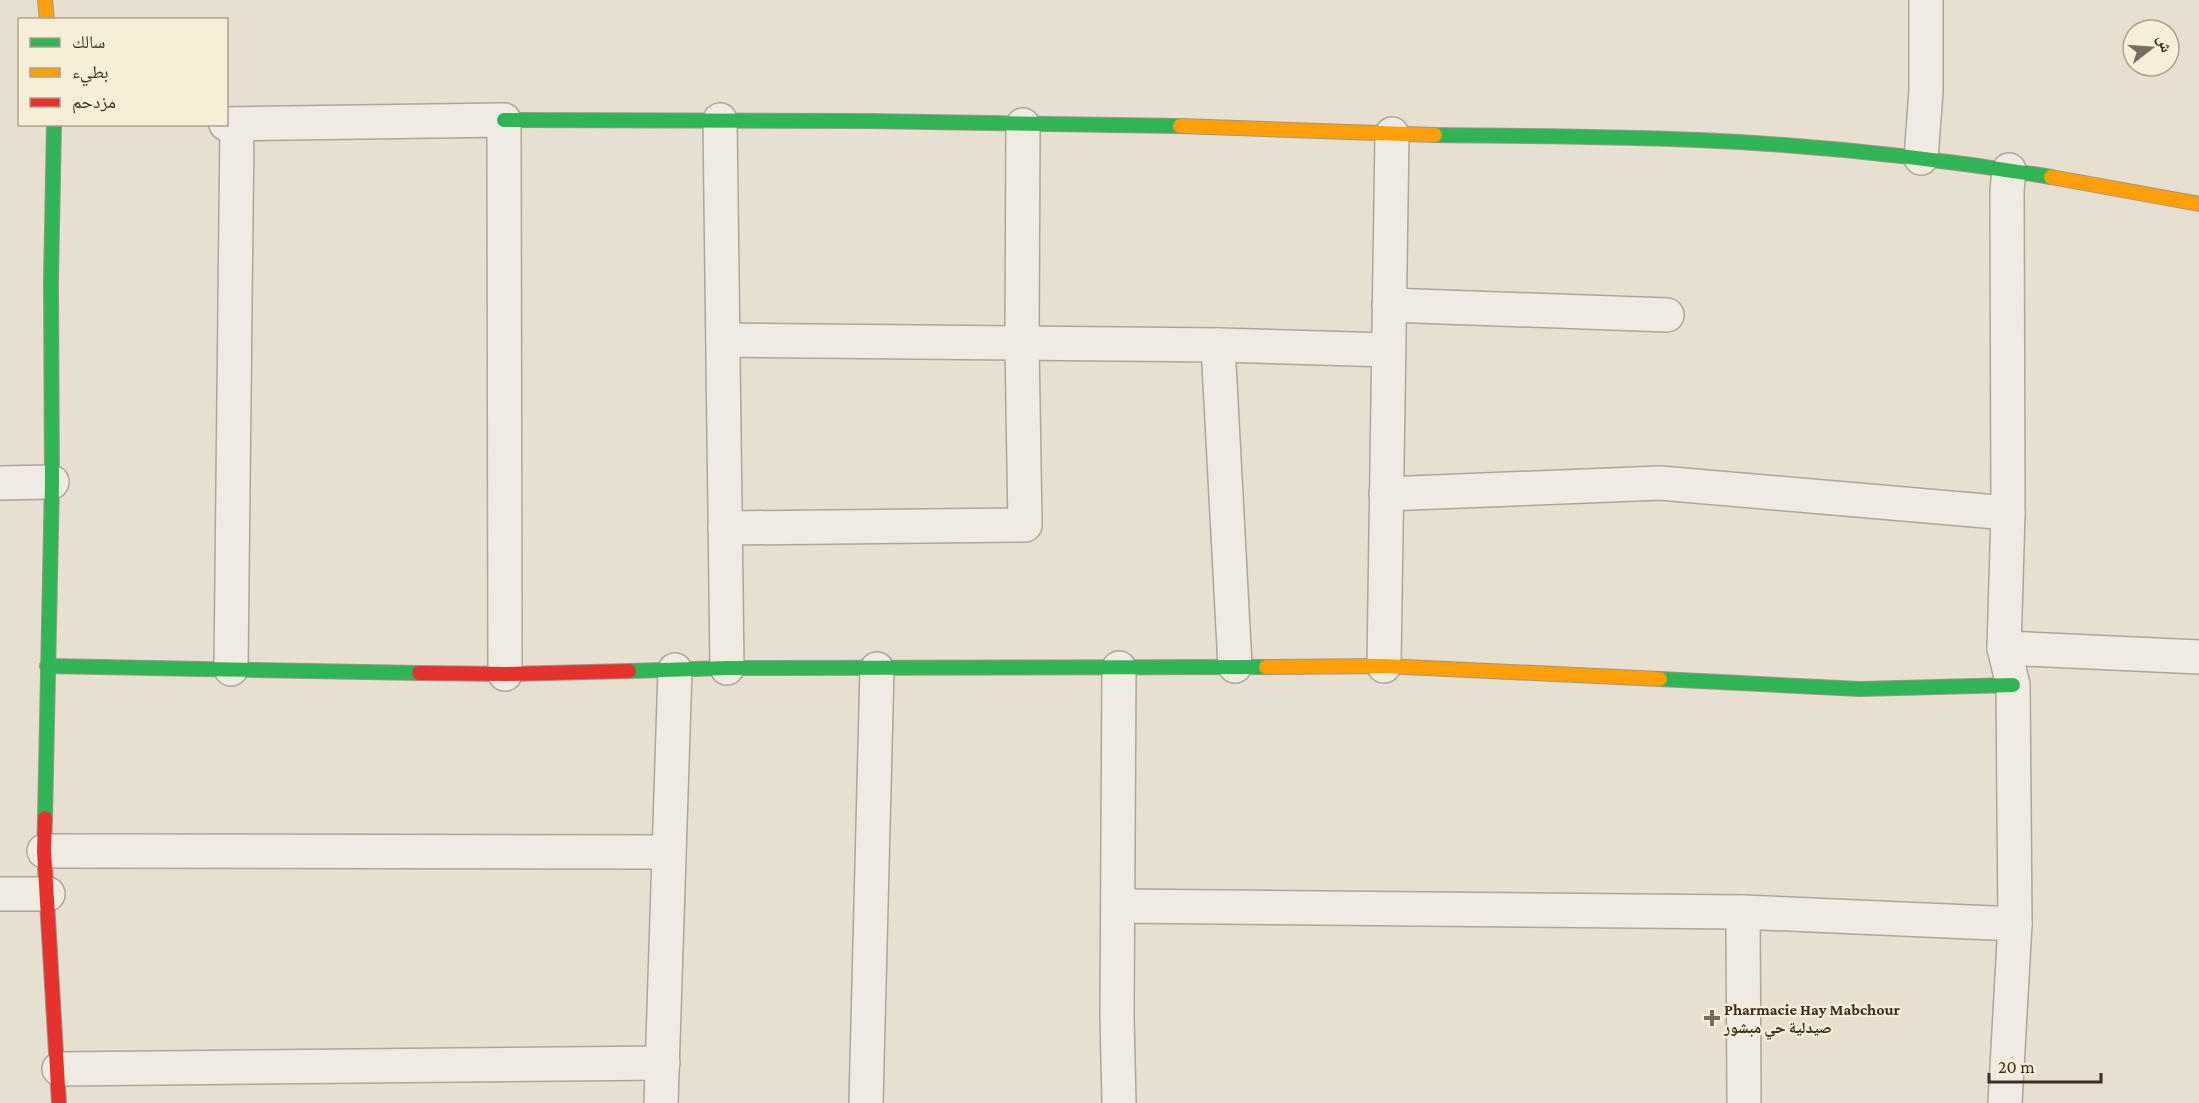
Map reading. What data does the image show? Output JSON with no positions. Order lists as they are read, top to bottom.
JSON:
{
  "places": {
    "health": ["Pharmacie Hay Mabchour صيدلية حي مبشور"]
  },
  "legend": ["سالك", "بطيء", "مزدحم"],
  "scale_bar": "20 m",
  "north": "right"
}
